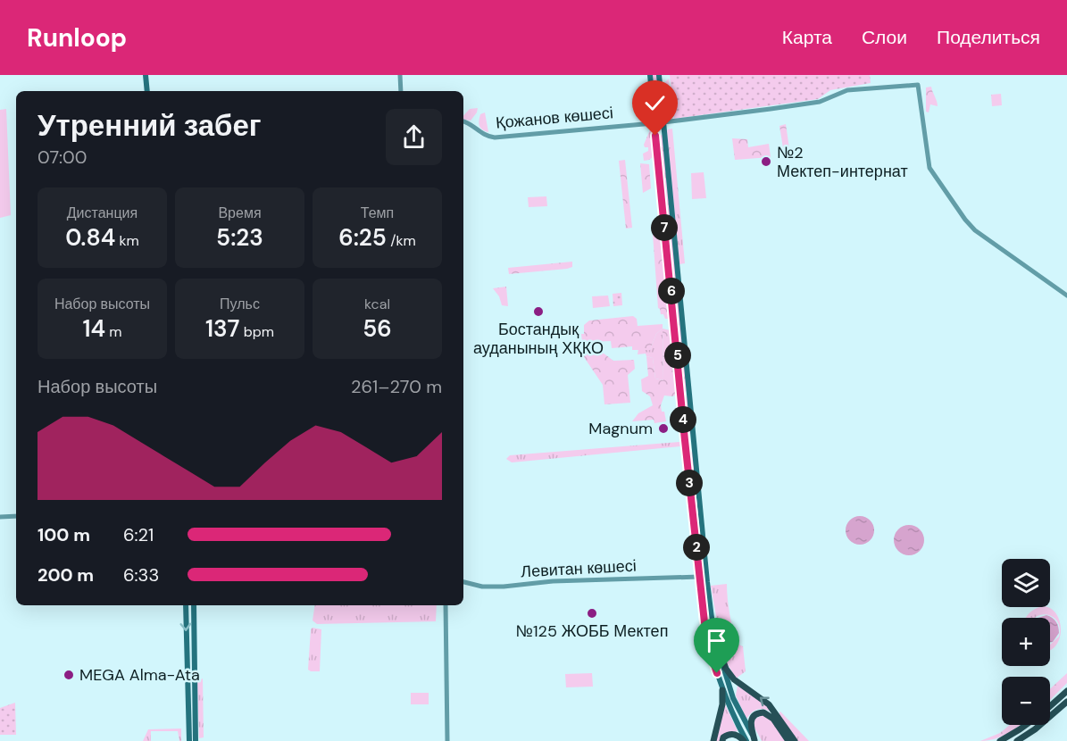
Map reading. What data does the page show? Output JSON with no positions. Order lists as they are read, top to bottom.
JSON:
{
  "streets": {
    "street": ["Қожанов көшесі", "Левитан көшесі"]
  },
  "places": [
    "№2 Мектеп-интернат",
    "Бостандық ауданының ХҚКО",
    "Magnum",
    "№125 ЖОББ Мектеп",
    "MEGA Alma-Ata"
  ],
  "page": {
    "header": "Runloop",
    "nav": ["Карта", "Слои", "Поделиться"],
    "heading": ["Утренний забег", "07:00"],
    "stats": [
      ["Дистанция", "0.84 km"],
      ["Время", "5:23"],
      ["Темп", "6:25 /km"],
      ["Набор высоты", "14 m"],
      ["Пульс", "137 bpm"],
      ["kcal", "56"]
    ],
    "pins": [
      "7",
      "6",
      "5",
      "4",
      "3",
      "2"
    ],
    "chart": ["Набор высоты", "261–270 m"],
    "list": [
      {
        "name": "100 m",
        "note": "6:21"
      },
      {
        "name": "200 m",
        "note": "6:33"
      }
    ],
    "map_buttons": ["+", "−"]
  }
}
